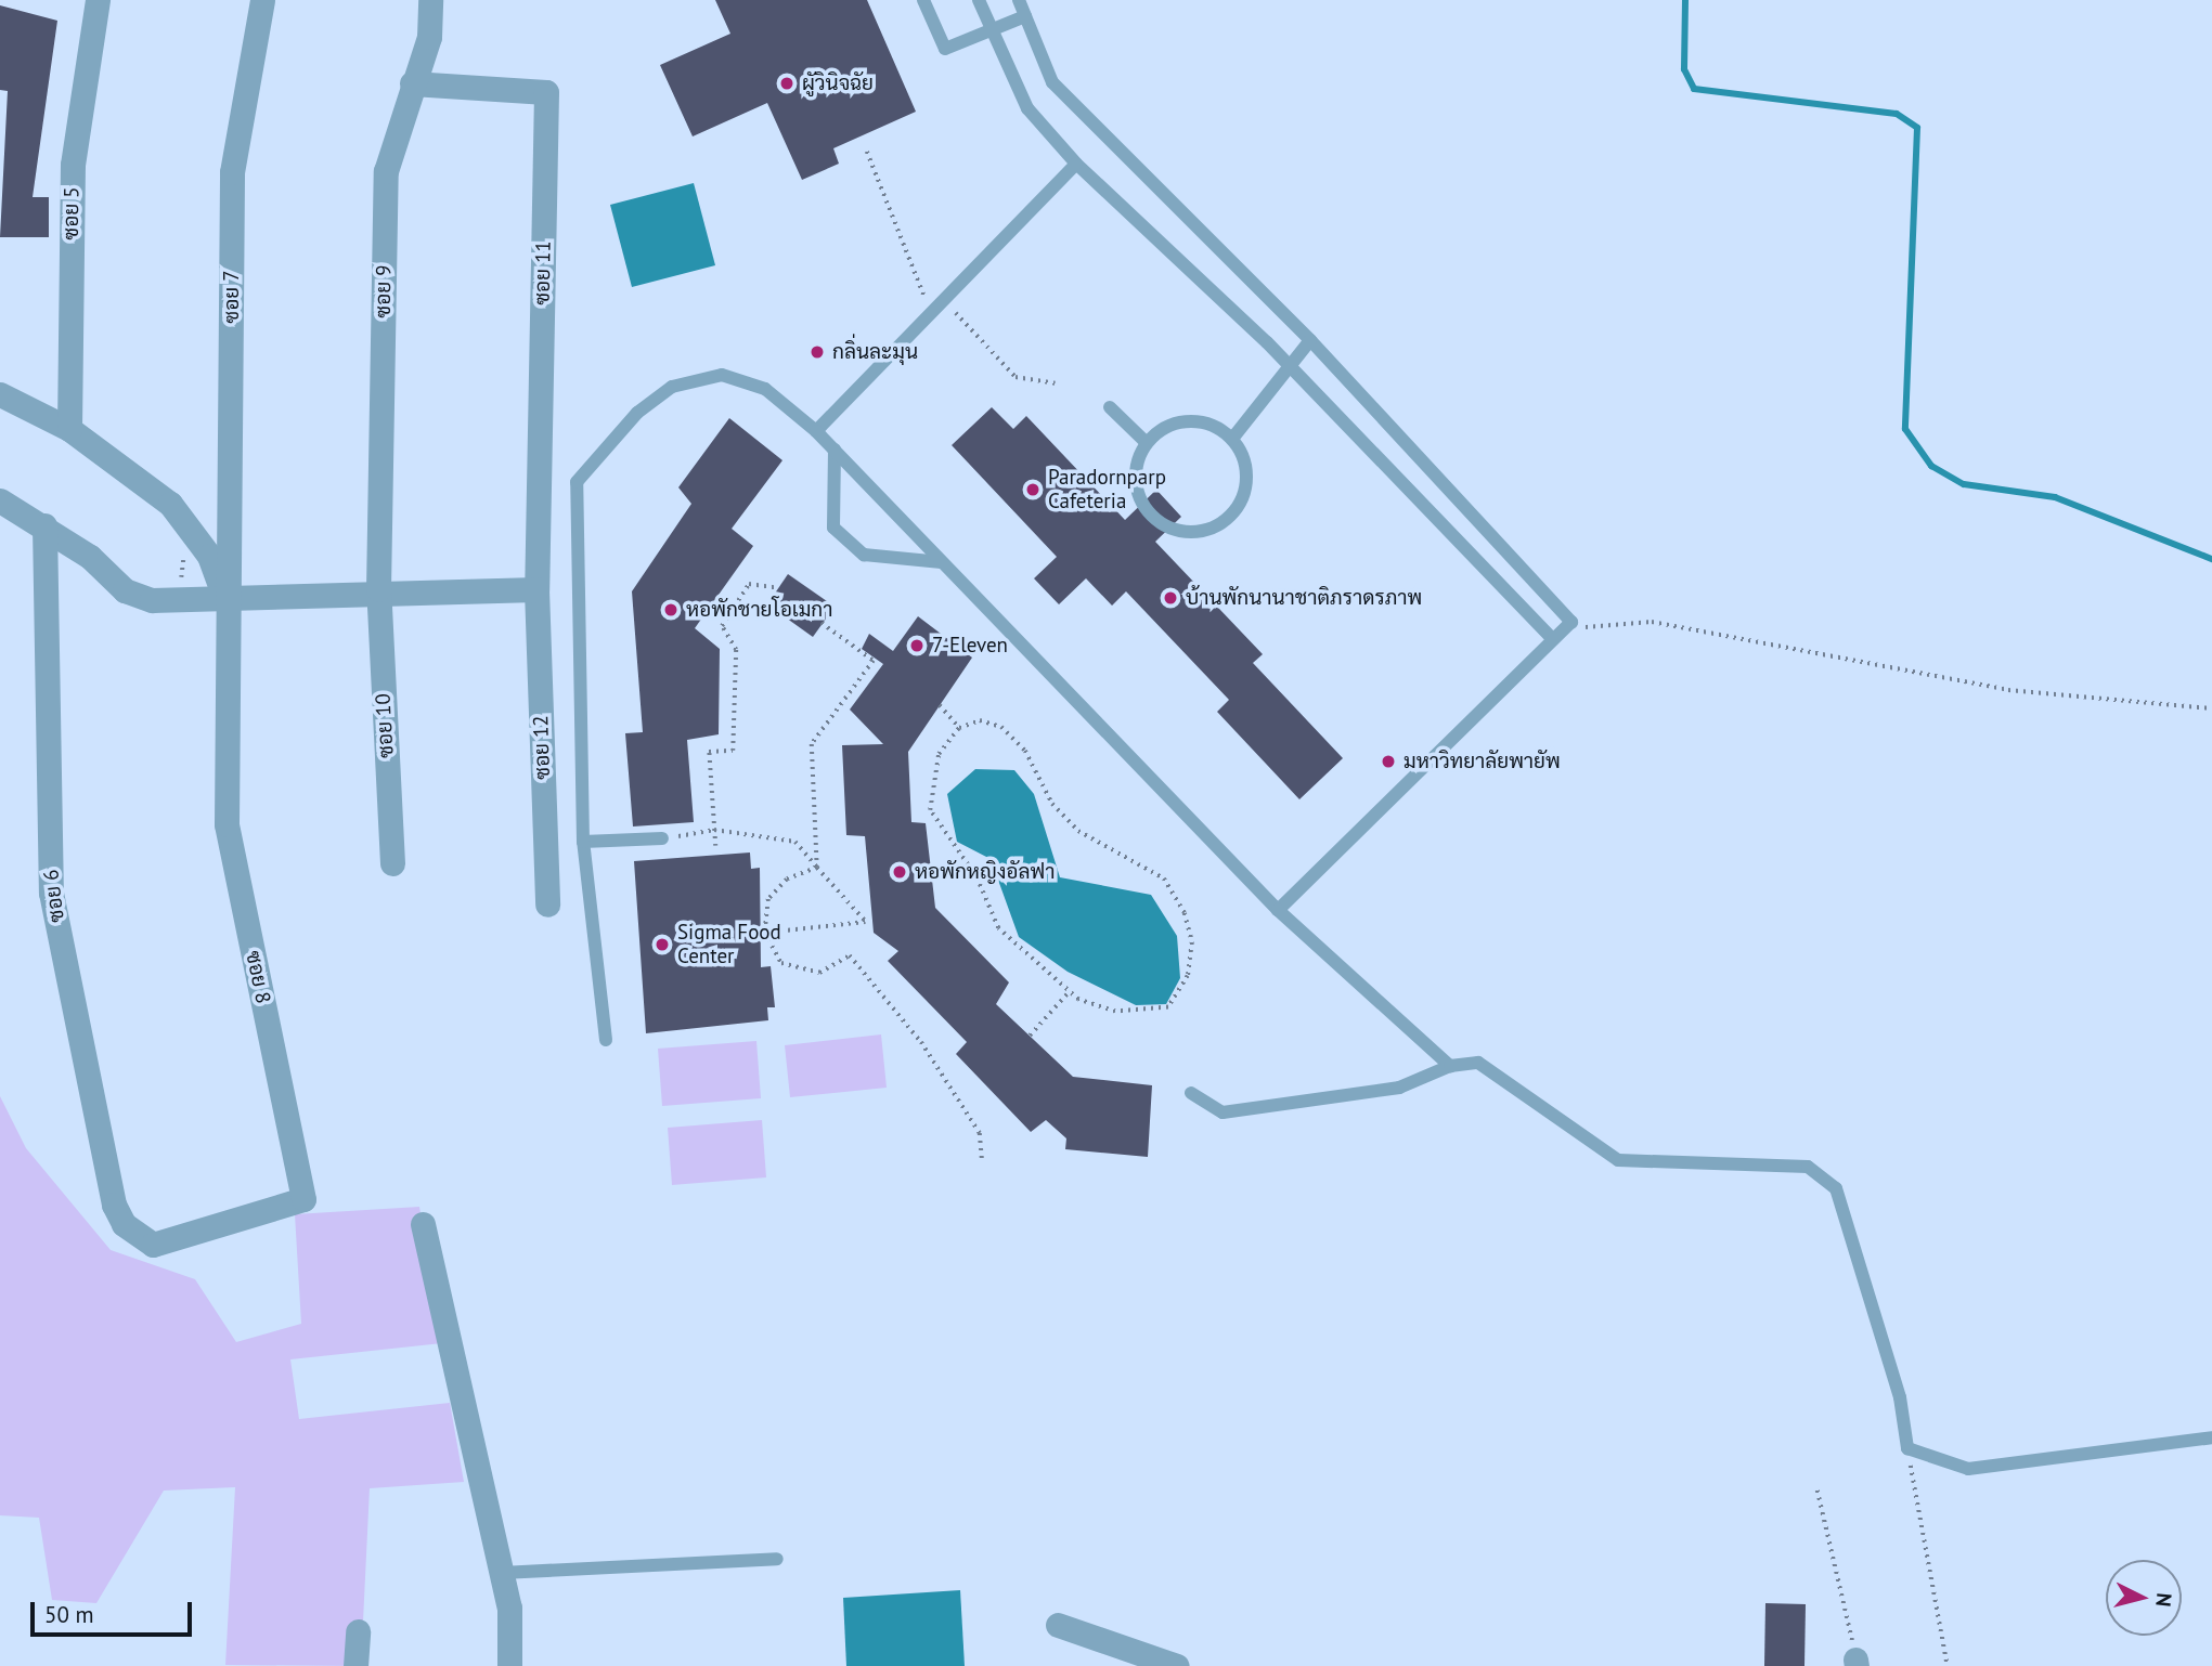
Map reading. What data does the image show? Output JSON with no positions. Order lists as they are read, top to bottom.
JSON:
{
  "streets": {
    "street": [
      "ซอย 5",
      "ซอย 11",
      "ซอย 9",
      "ซอย 7",
      "ซอย 10",
      "ซอย 12",
      "ซอย 6",
      "ซอย 8"
    ]
  },
  "crossings": [
    ["ซอย 11", "ซอย 9"],
    ["ซอย 11", "ซอย 12"],
    ["ซอย 9", "ซอย 10"],
    ["ซอย 7", "ซอย 8"],
    ["ซอย 6", "ซอย 8"]
  ],
  "places": [
    "ผัูวินิจฉัย",
    "กลิ่นละมุน",
    "Paradornparp Cafeteria",
    "บ้านพักนานาชาติภราดรภาพ",
    "หอพักชายโอเมกา",
    "7-Eleven",
    "มหาวิทยาลัยพายัพ",
    "หอพักหญิงอัลฟา",
    "Sigma Food Center"
  ],
  "scale_bar": "50 m",
  "north": "right"
}
